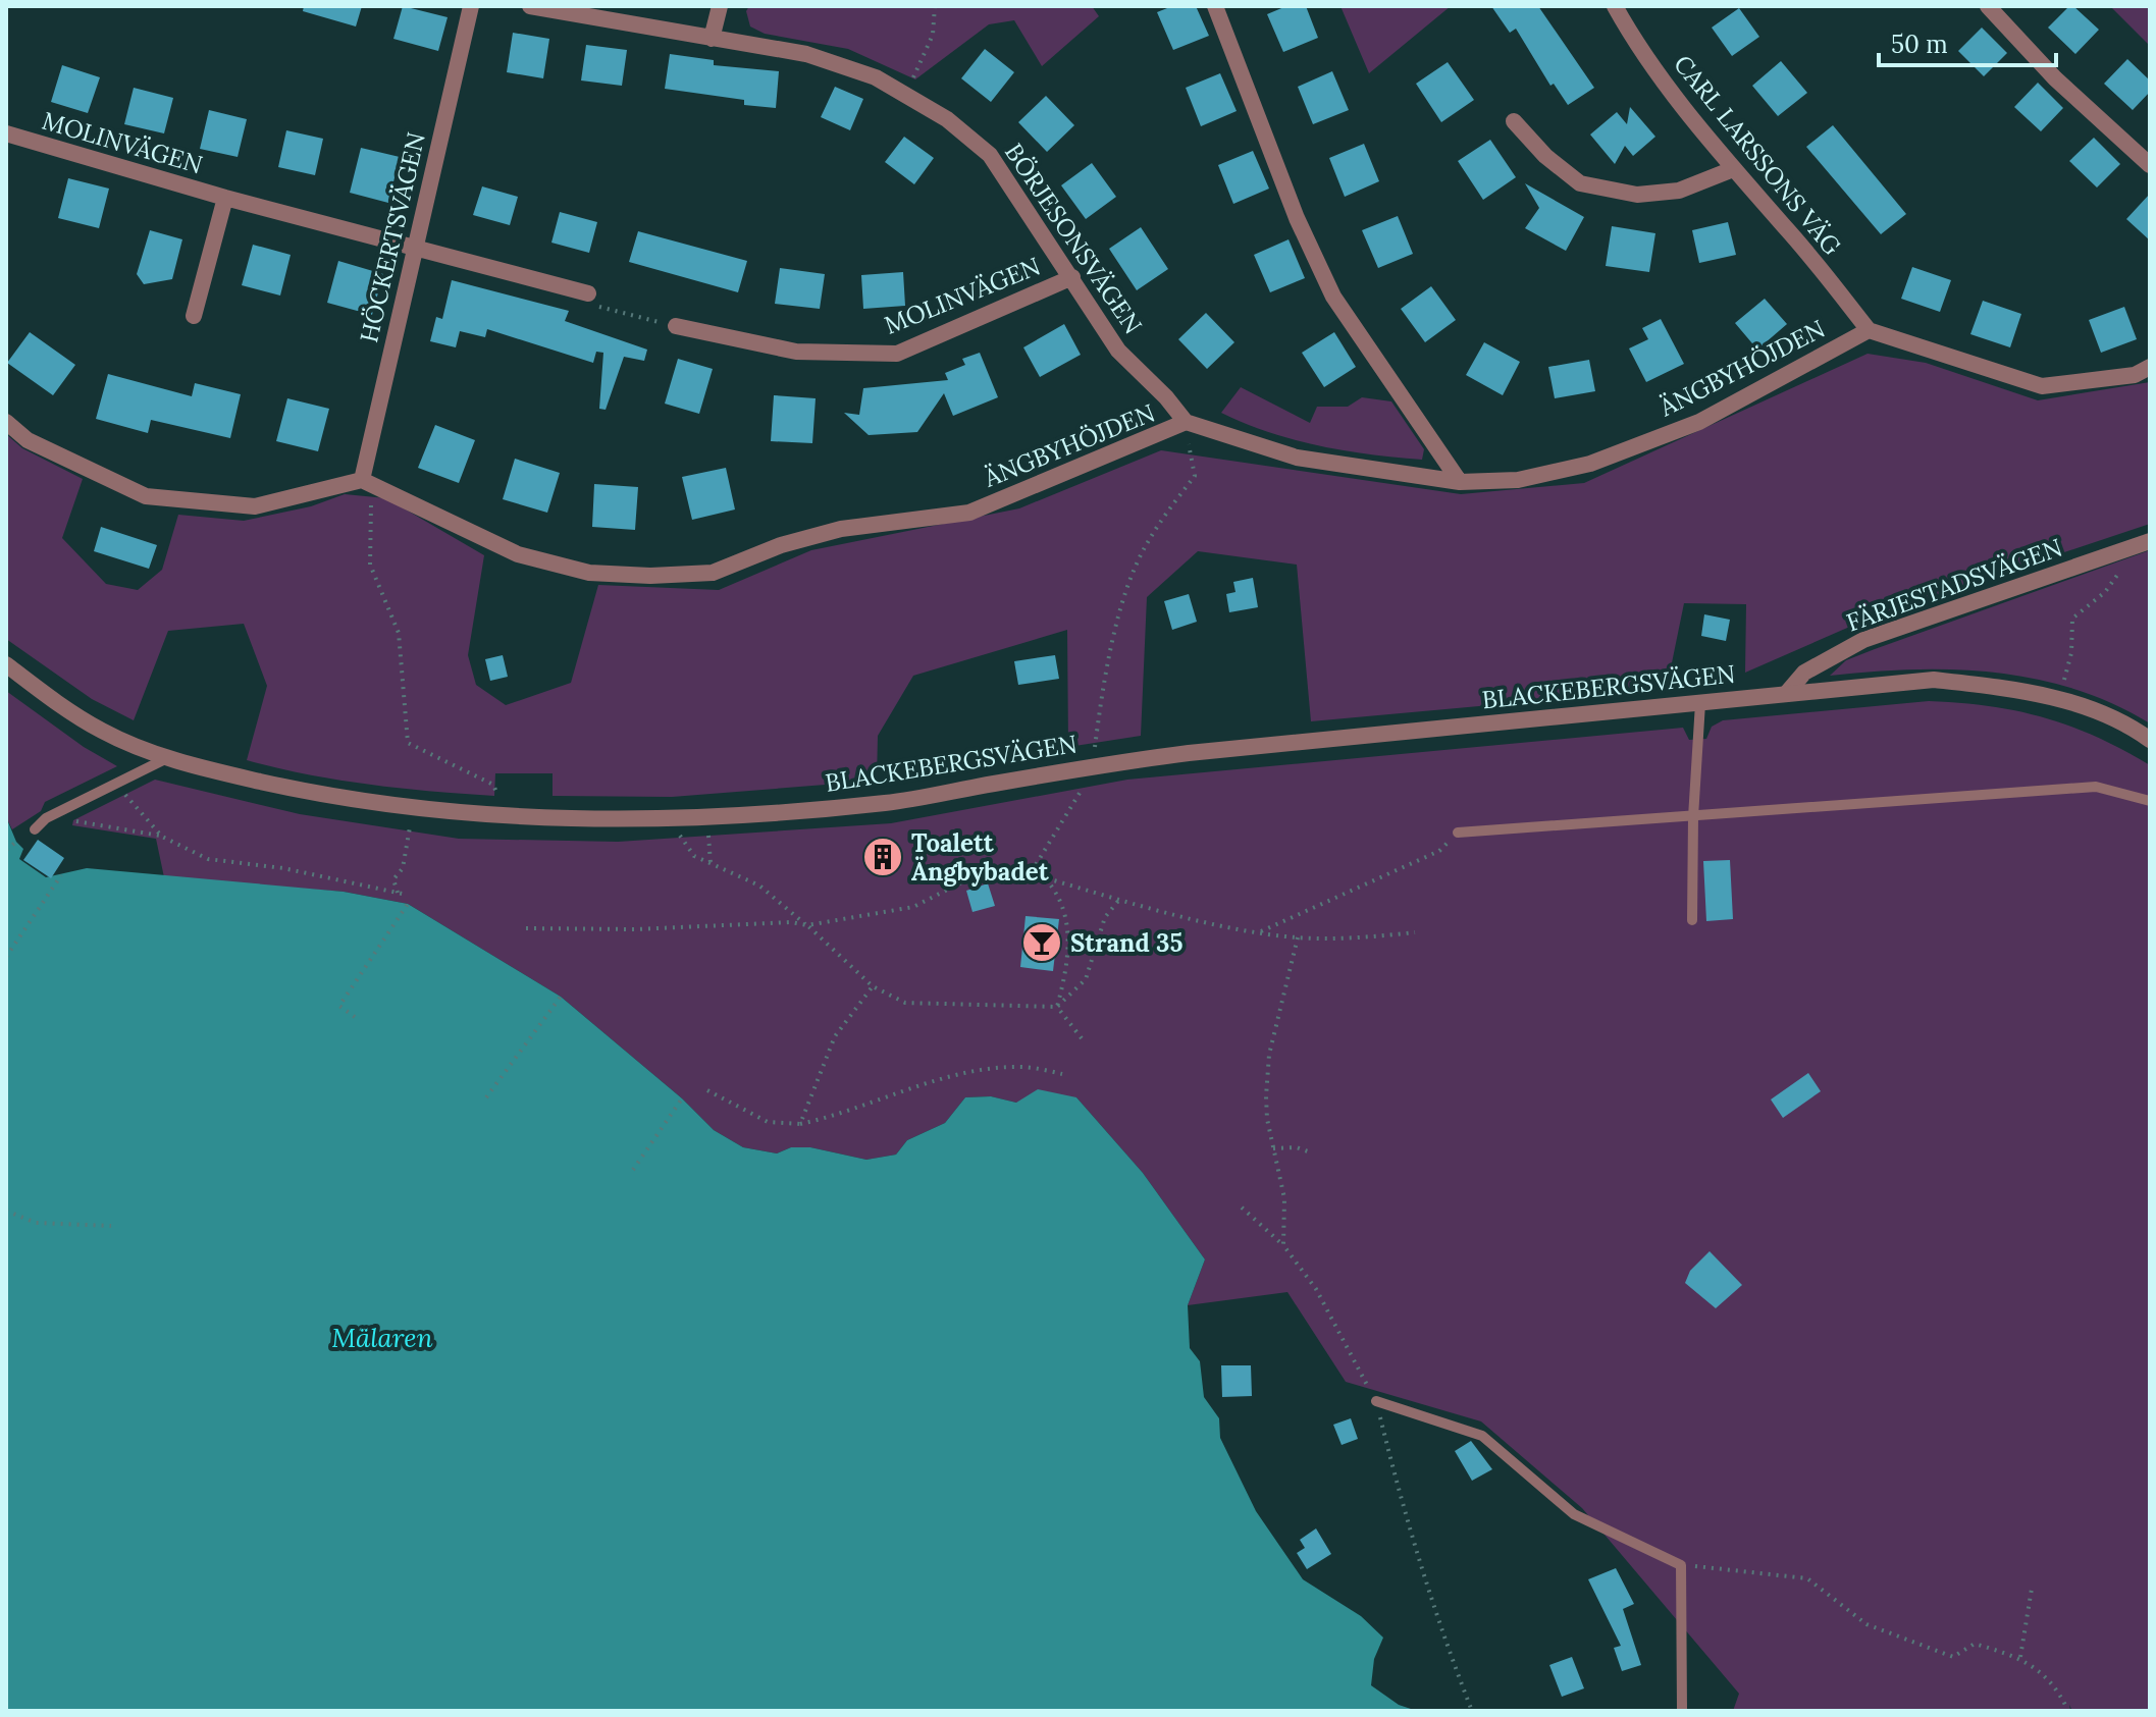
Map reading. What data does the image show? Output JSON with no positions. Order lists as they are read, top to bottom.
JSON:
{
  "streets": {
    "street": [
      "MOLINVÄGEN",
      "CARL LARSSONS VÄG",
      "HÖCKERTSVÄGEN",
      "BÖRJESONSVÄGEN",
      "ÄNGBYHÖJDEN",
      "FÄRJESTADSVÄGEN",
      "BLACKEBERGSVÄGEN"
    ]
  },
  "crossings": [
    ["MOLINVÄGEN", "HÖCKERTSVÄGEN"],
    ["MOLINVÄGEN", "BÖRJESONSVÄGEN"],
    ["CARL LARSSONS VÄG", "ÄNGBYHÖJDEN"],
    ["HÖCKERTSVÄGEN", "ÄNGBYHÖJDEN"],
    ["BÖRJESONSVÄGEN", "ÄNGBYHÖJDEN"],
    ["FÄRJESTADSVÄGEN", "BLACKEBERGSVÄGEN"]
  ],
  "water": ["Mälaren"],
  "places": {
    "building": ["Toalett Ängbybadet"],
    "bar": ["Strand 35"]
  },
  "scale_bar": "50 m"
}
